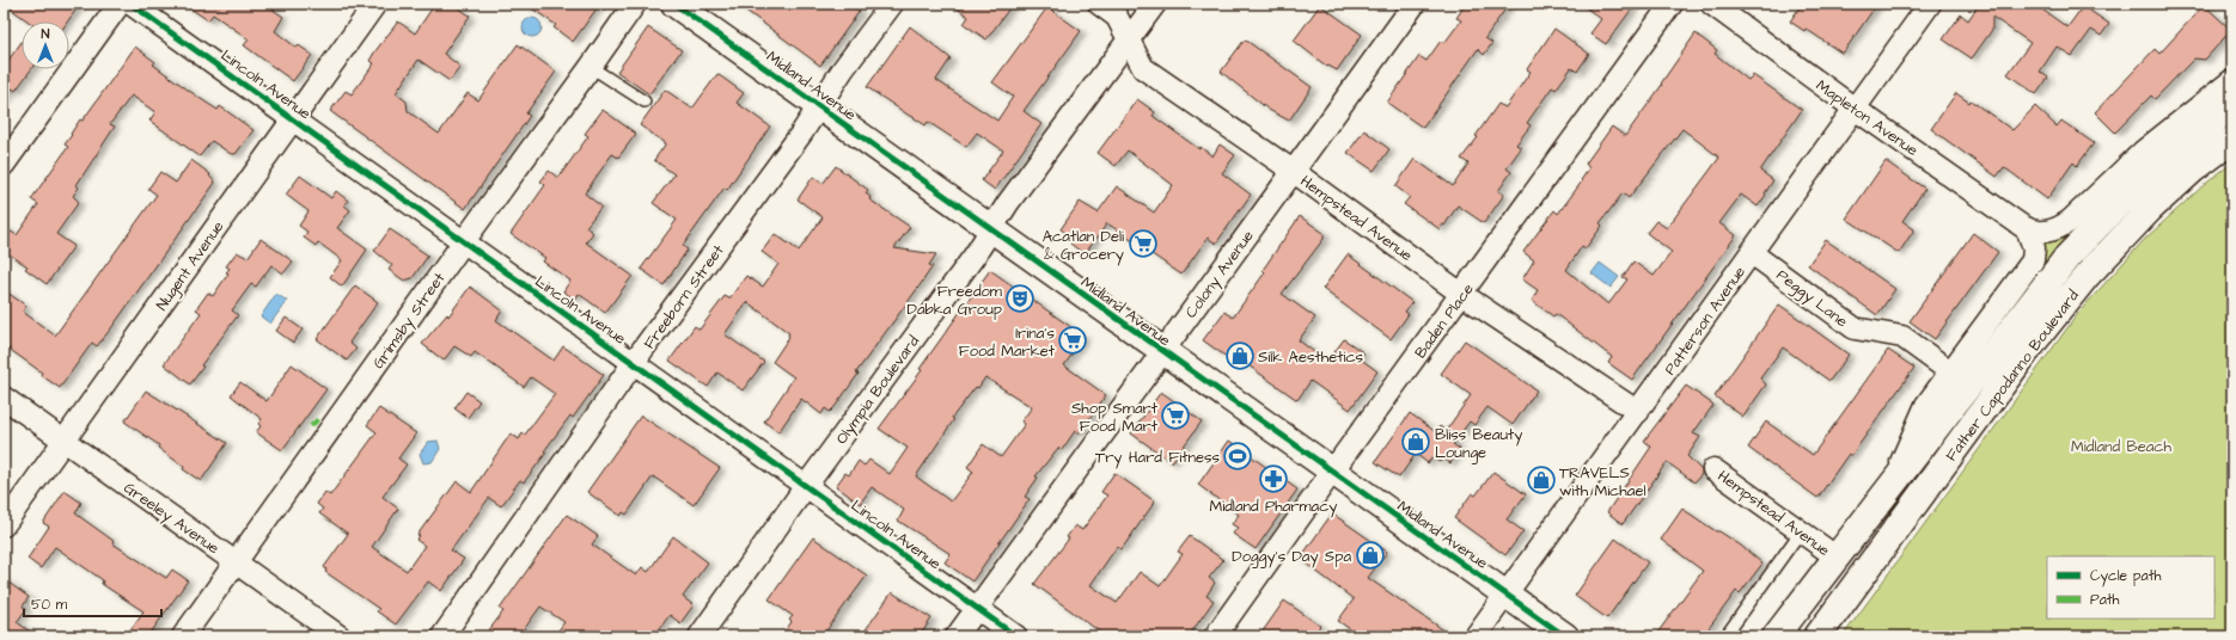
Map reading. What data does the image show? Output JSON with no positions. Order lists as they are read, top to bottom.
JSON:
{
  "streets": {
    "main road": ["Midland Avenue", "Father Capodanno Boulevard"],
    "street": [
      "Lincoln Avenue",
      "Mapleton Avenue",
      "Hempstead Avenue",
      "Nugent Avenue",
      "Colony Avenue",
      "Freeborn Street",
      "Peggy Lane",
      "Grimsby Street",
      "Baden Place",
      "Patterson Avenue",
      "Olympia Boulevard",
      "Greeley Avenue"
    ]
  },
  "crossings": [
    ["Lincoln Avenue", "Nugent Avenue"],
    ["Lincoln Avenue", "Colony Avenue"],
    ["Lincoln Avenue", "Freeborn Street"],
    ["Lincoln Avenue", "Grimsby Street"],
    ["Lincoln Avenue", "Olympia Boulevard"],
    ["Midland Avenue", "Colony Avenue"],
    ["Midland Avenue", "Freeborn Street"],
    ["Midland Avenue", "Baden Place"],
    ["Midland Avenue", "Patterson Avenue"],
    ["Midland Avenue", "Olympia Boulevard"],
    ["Mapleton Avenue", "Patterson Avenue"],
    ["Mapleton Avenue", "Father Capodanno Boulevard"],
    ["Hempstead Avenue", "Colony Avenue"],
    ["Hempstead Avenue", "Baden Place"],
    ["Hempstead Avenue", "Patterson Avenue"],
    ["Hempstead Avenue", "Father Capodanno Boulevard"],
    ["Hempstead Avenue", "Olympia Boulevard"],
    ["Nugent Avenue", "Greeley Avenue"],
    ["Peggy Lane", "Patterson Avenue"],
    ["Peggy Lane", "Father Capodanno Boulevard"],
    ["Grimsby Street", "Greeley Avenue"]
  ],
  "parks": ["Midland Beach"],
  "places": {
    "supermarket": ["Acatlan Deli & Grocery", "Irina's Food Market", "Shop Smart Food Mart"],
    "theatre": ["Freedom Dabka Group"],
    "shop": [
      "Silk Aesthetics",
      "Bliss Beauty Lounge",
      "TRAVELS with Michael",
      "Doggy's Day Spa"
    ],
    "sports": ["Try Hard Fitness"],
    "pharmacy": ["Midland Pharmacy"]
  },
  "legend": ["Cycle path", "Path"],
  "scale_bar": "50 m",
  "north": "top"
}
